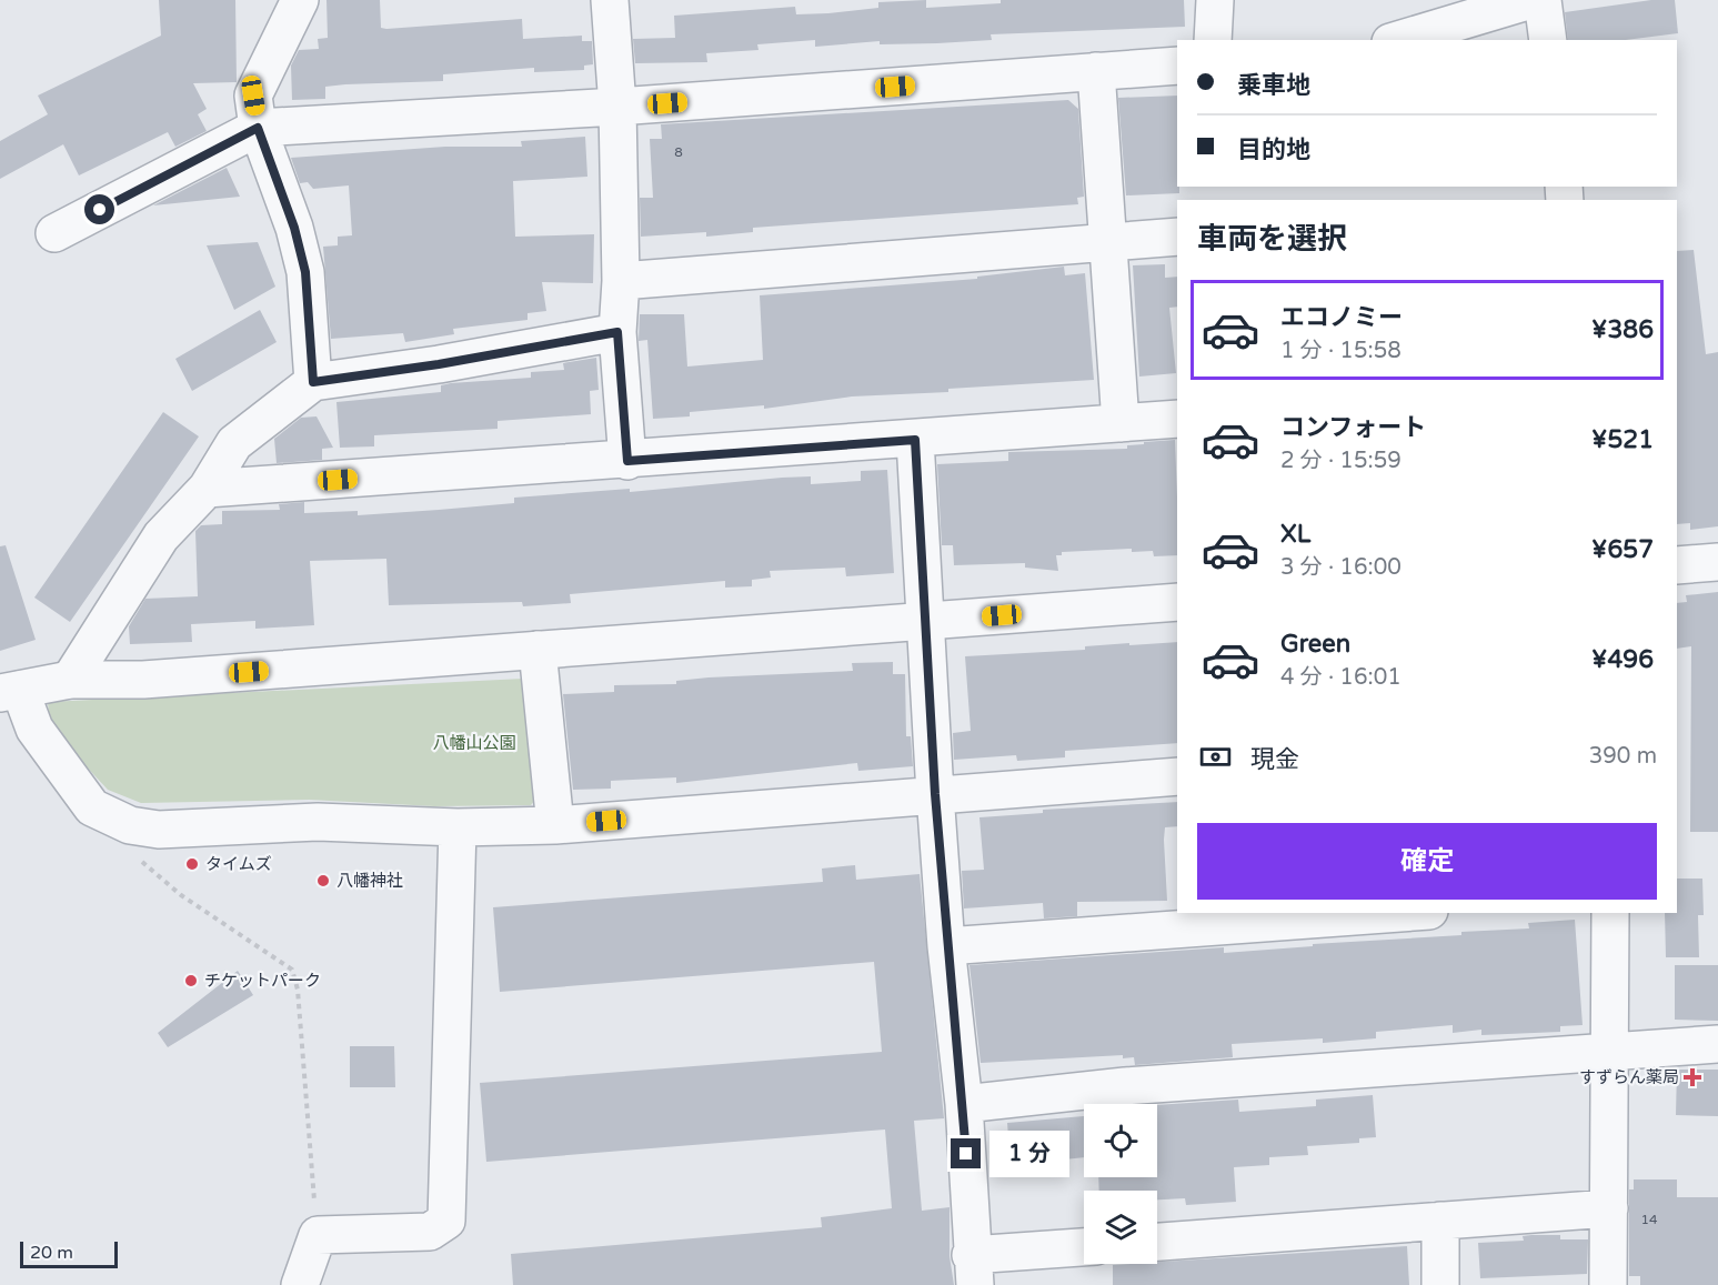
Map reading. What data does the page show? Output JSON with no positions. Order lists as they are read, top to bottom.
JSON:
{
  "parks": ["八幡山公園"],
  "places": {
    "other": ["タイムズ", "八幡神社", "チケットパーク"],
    "health": ["すずらん薬局"]
  },
  "house_numbers": ["8", "14"],
  "scale_bar": "20 m",
  "page": {
    "banner": ["乗車地", "目的地"],
    "heading": "車両を選択",
    "list": [
      {
        "name": "エコノミー",
        "note": "1 分 · 15:58",
        "value": "¥386"
      },
      {
        "name": "コンフォート",
        "note": "2 分 · 15:59",
        "value": "¥521"
      },
      {
        "name": "XL",
        "note": "3 分 · 16:00",
        "value": "¥657"
      },
      {
        "name": "Green",
        "note": "4 分 · 16:01",
        "value": "¥496"
      }
    ],
    "pay": ["現金", "390 m"],
    "buttons": "確定",
    "bubble": "1 分",
    "scale": "20 m"
  }
}
